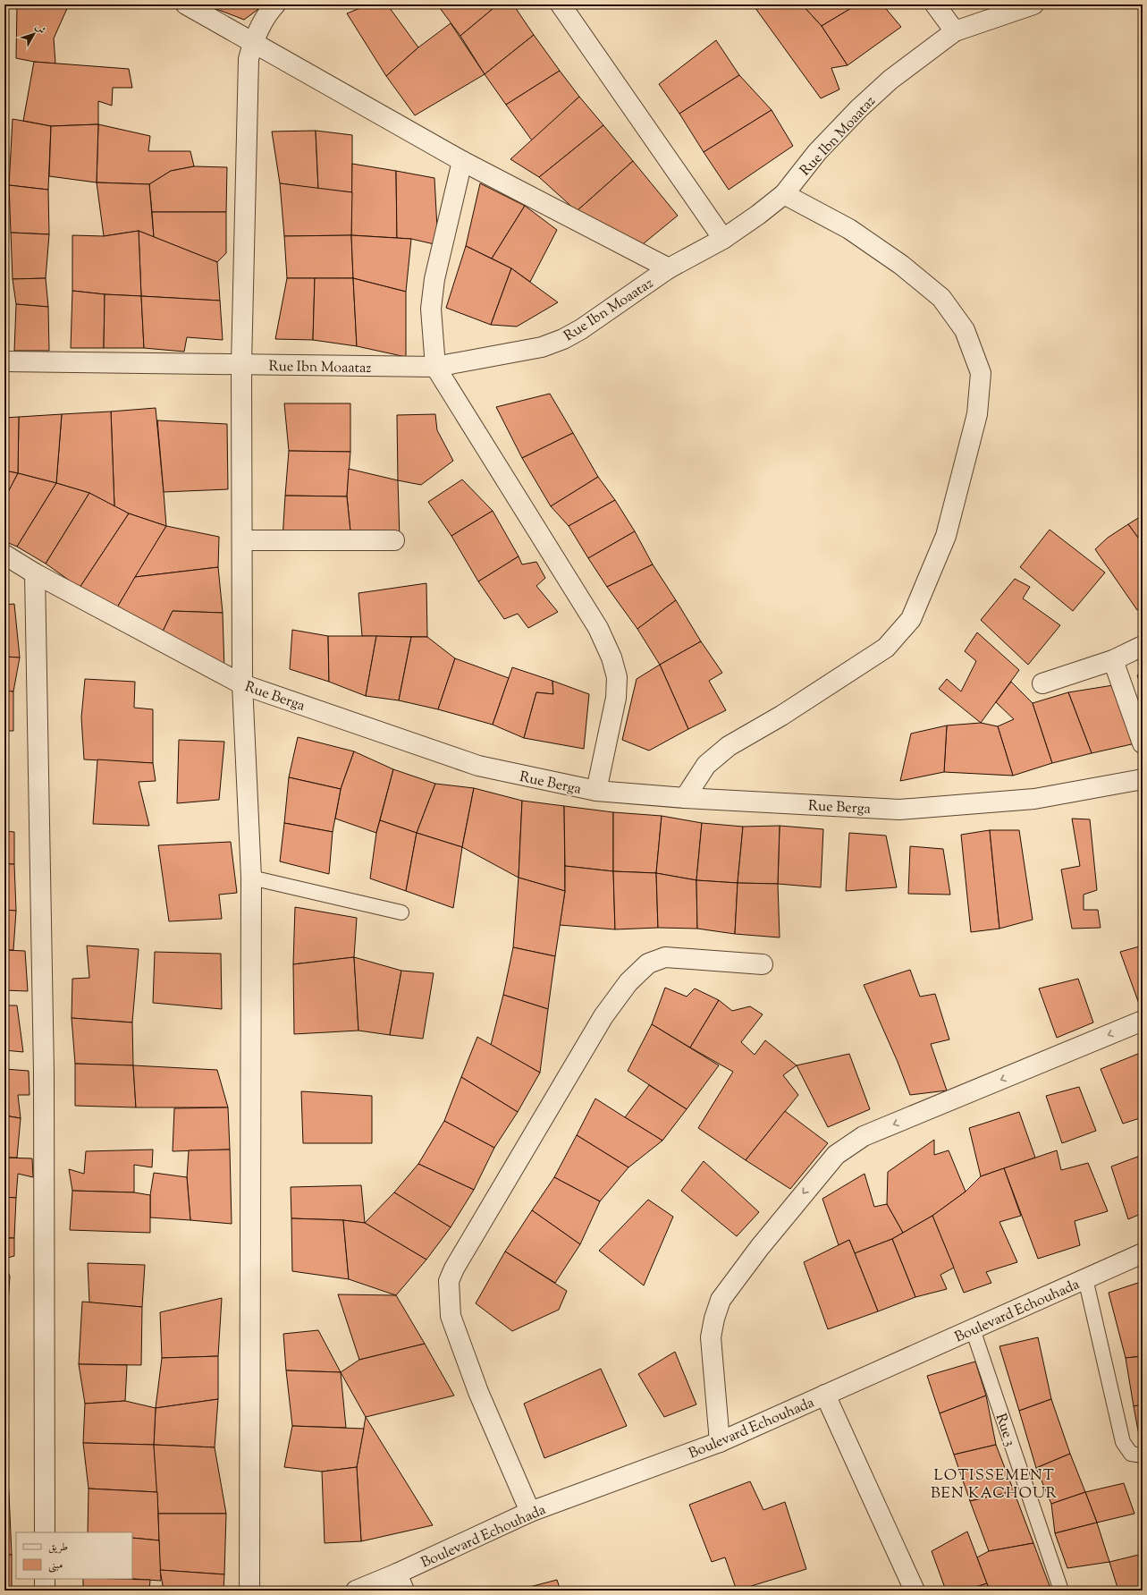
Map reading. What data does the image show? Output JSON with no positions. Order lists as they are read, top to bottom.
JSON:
{
  "streets": {
    "street": ["Rue Ibn Moaataz", "Rue Berga", "Boulevard Echouhada"],
    "lane": ["Rue 3"]
  },
  "crossings": [
    ["Boulevard Echouhada", "Rue 3"]
  ],
  "districts": ["LOTISSEMENT BEN KACHOUR"],
  "legend": ["طريق", "مبنى"],
  "north": "top right"
}
